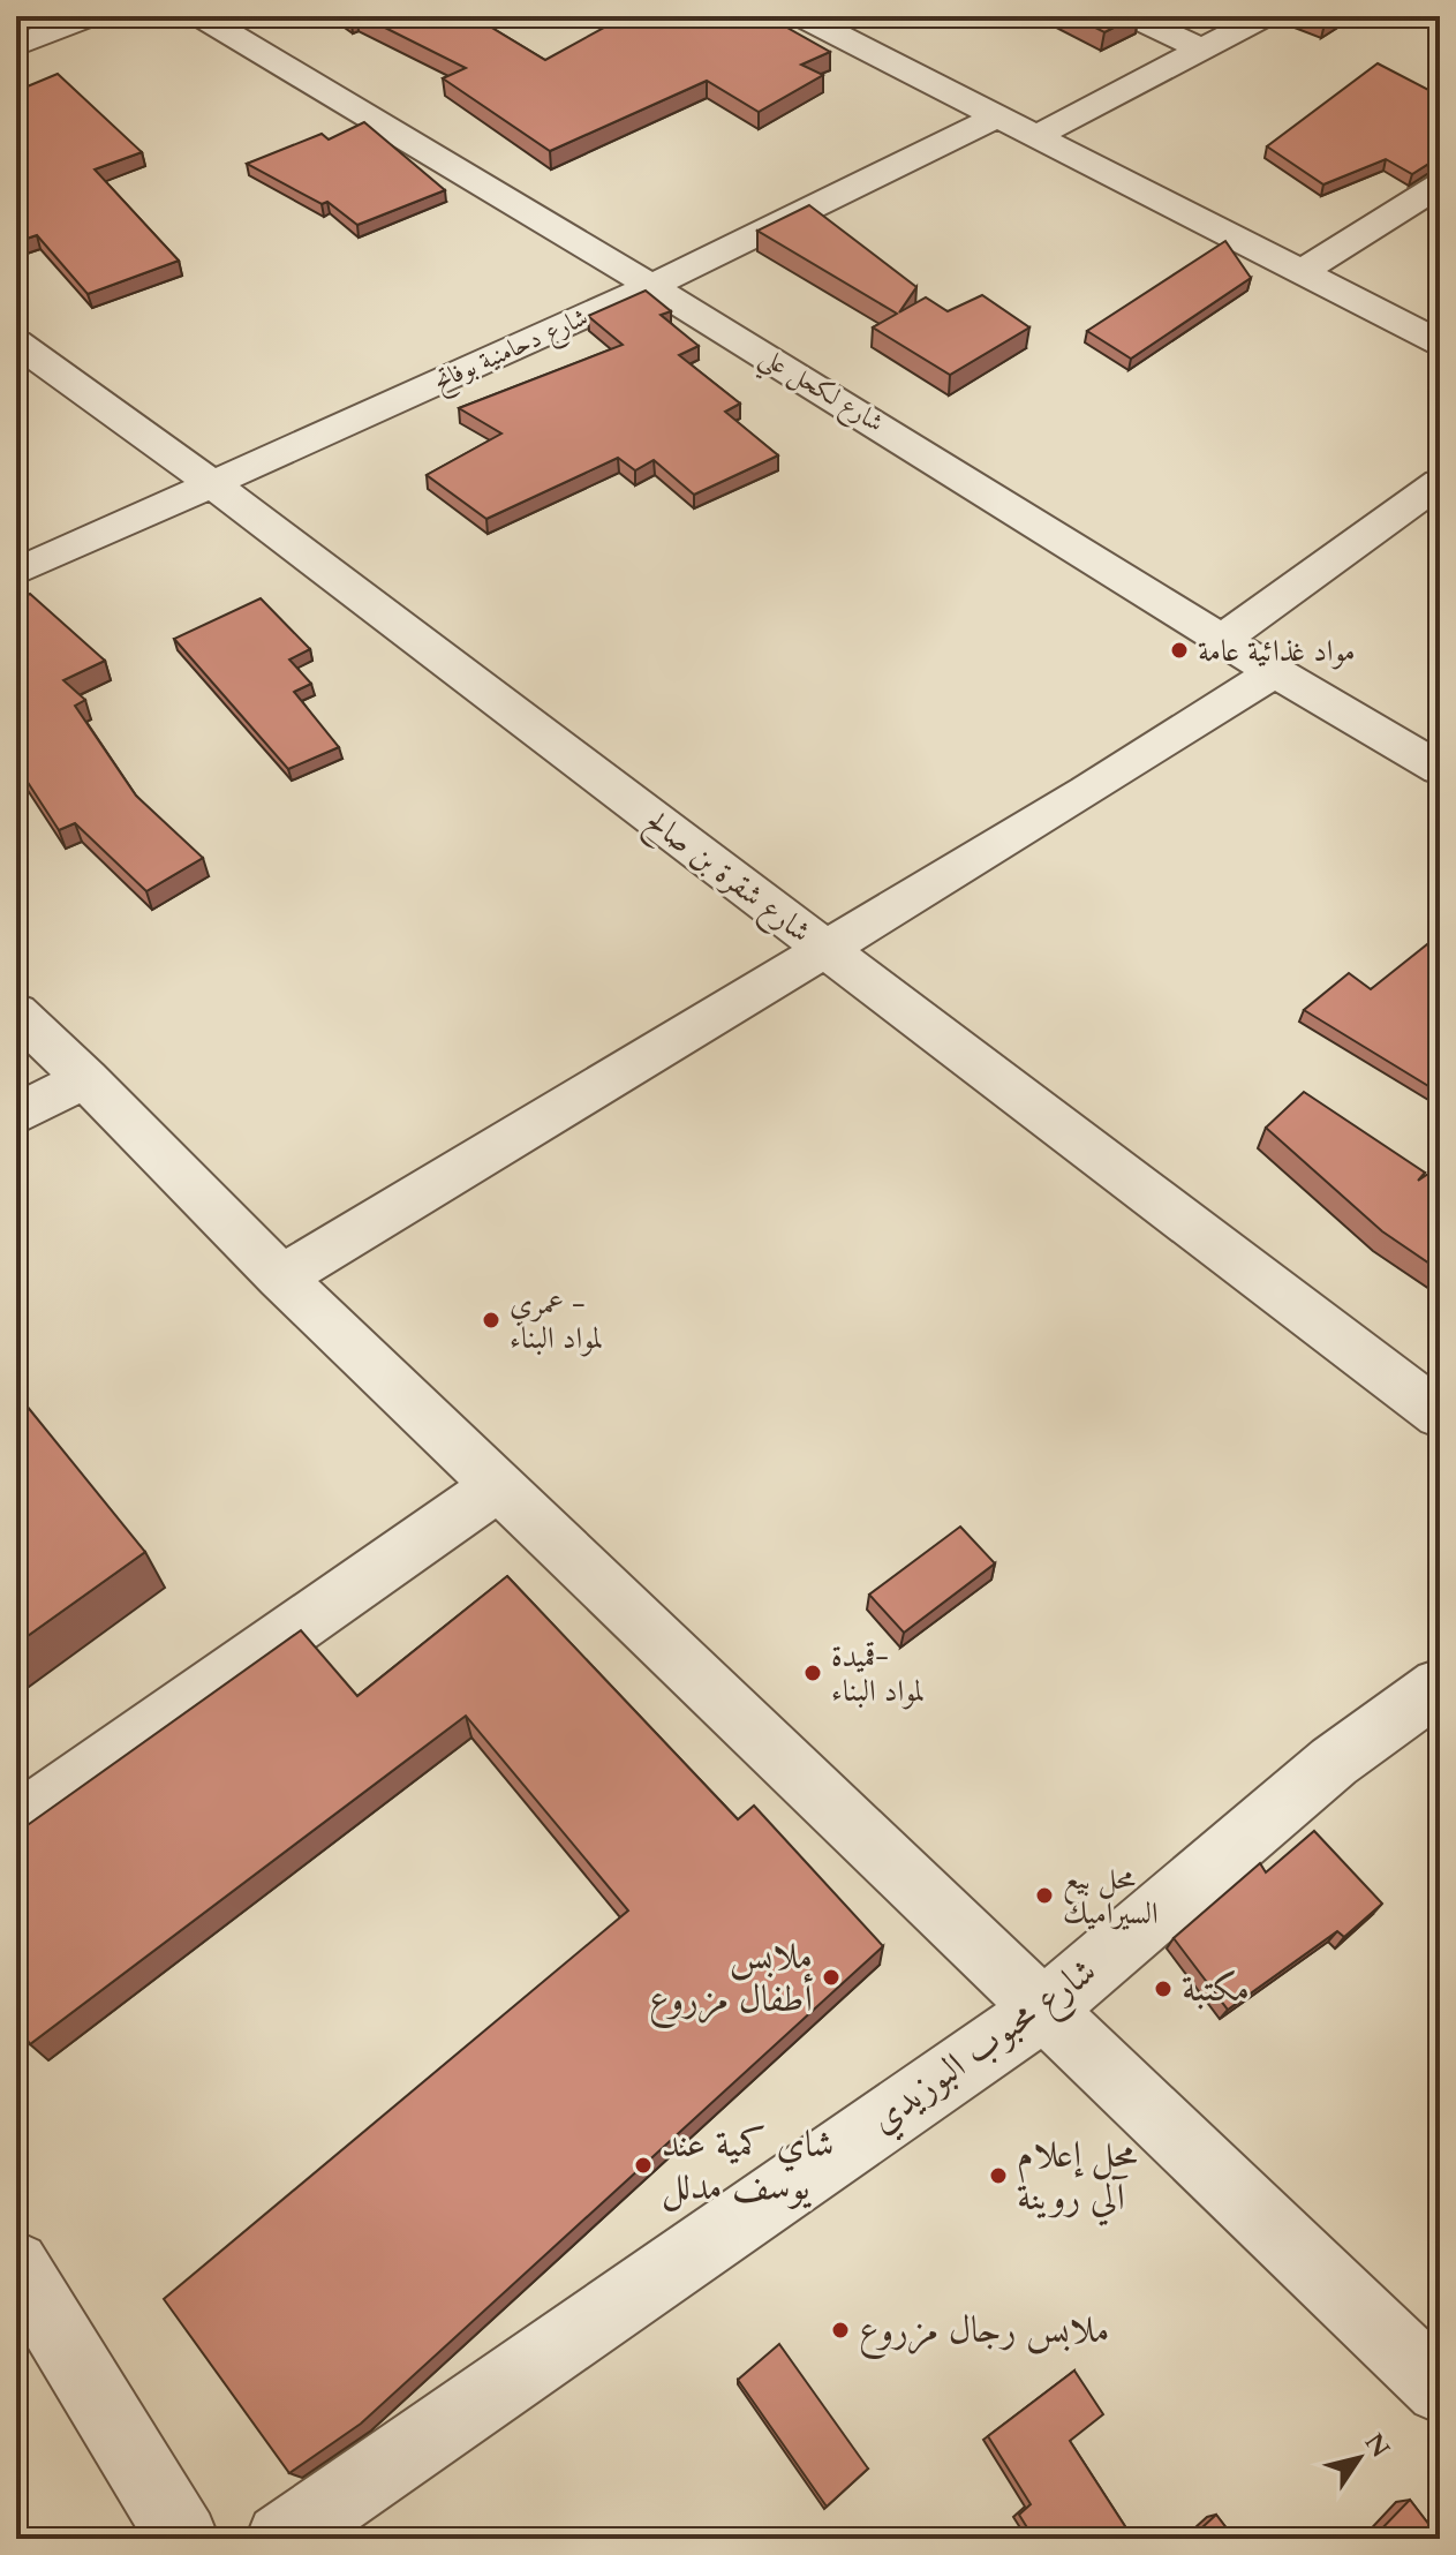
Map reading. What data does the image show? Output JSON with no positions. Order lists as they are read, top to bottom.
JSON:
{
  "streets": {
    "street": [
      "شارع دحامنية بوفاتح",
      "شارع لكحل علي",
      "شارع شقرة بن صالح",
      "شارع محبوب البوزيدي"
    ]
  },
  "crossings": [
    ["شارع دحامنية بوفاتح", "شارع لكحل علي"],
    ["شارع دحامنية بوفاتح", "شارع شقرة بن صالح"]
  ],
  "places": [
    "مواد غذائية عامة",
    "عمري - لمواد البناء",
    "قميدة- لمواد البناء",
    "محل بيع السيراميك",
    "ملابس أطفال مزروع",
    "مكتبة",
    "شاي كمية عند يوسف مدلل",
    "محل إعلام آلي روينة",
    "ملابس رجال مزروع"
  ],
  "north": "top right"
}
